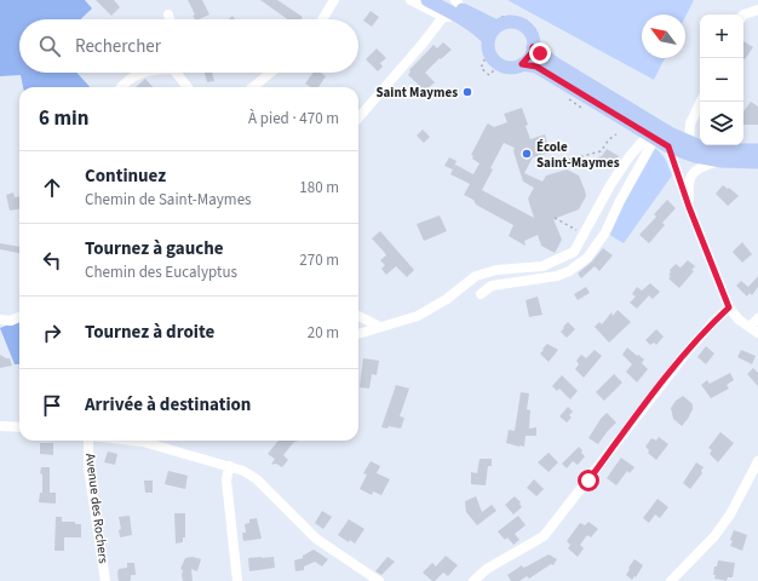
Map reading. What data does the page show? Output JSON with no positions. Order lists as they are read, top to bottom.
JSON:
{
  "streets": {
    "street": ["Avenue des Rochers"]
  },
  "places": ["Saint Maymes", "École Saint-Maymes"],
  "north": "top left",
  "page": {
    "map_buttons": ["+", "−"],
    "search": "Rechercher",
    "heading": ["6 min", "À pied · 470 m"],
    "list": [
      ["Continuez", "Chemin de Saint-Maymes", "180 m"],
      ["Tournez à gauche", "Chemin des Eucalyptus", "270 m"],
      ["Tournez à droite", "20 m"],
      "Arrivée à destination"
    ]
  }
}
